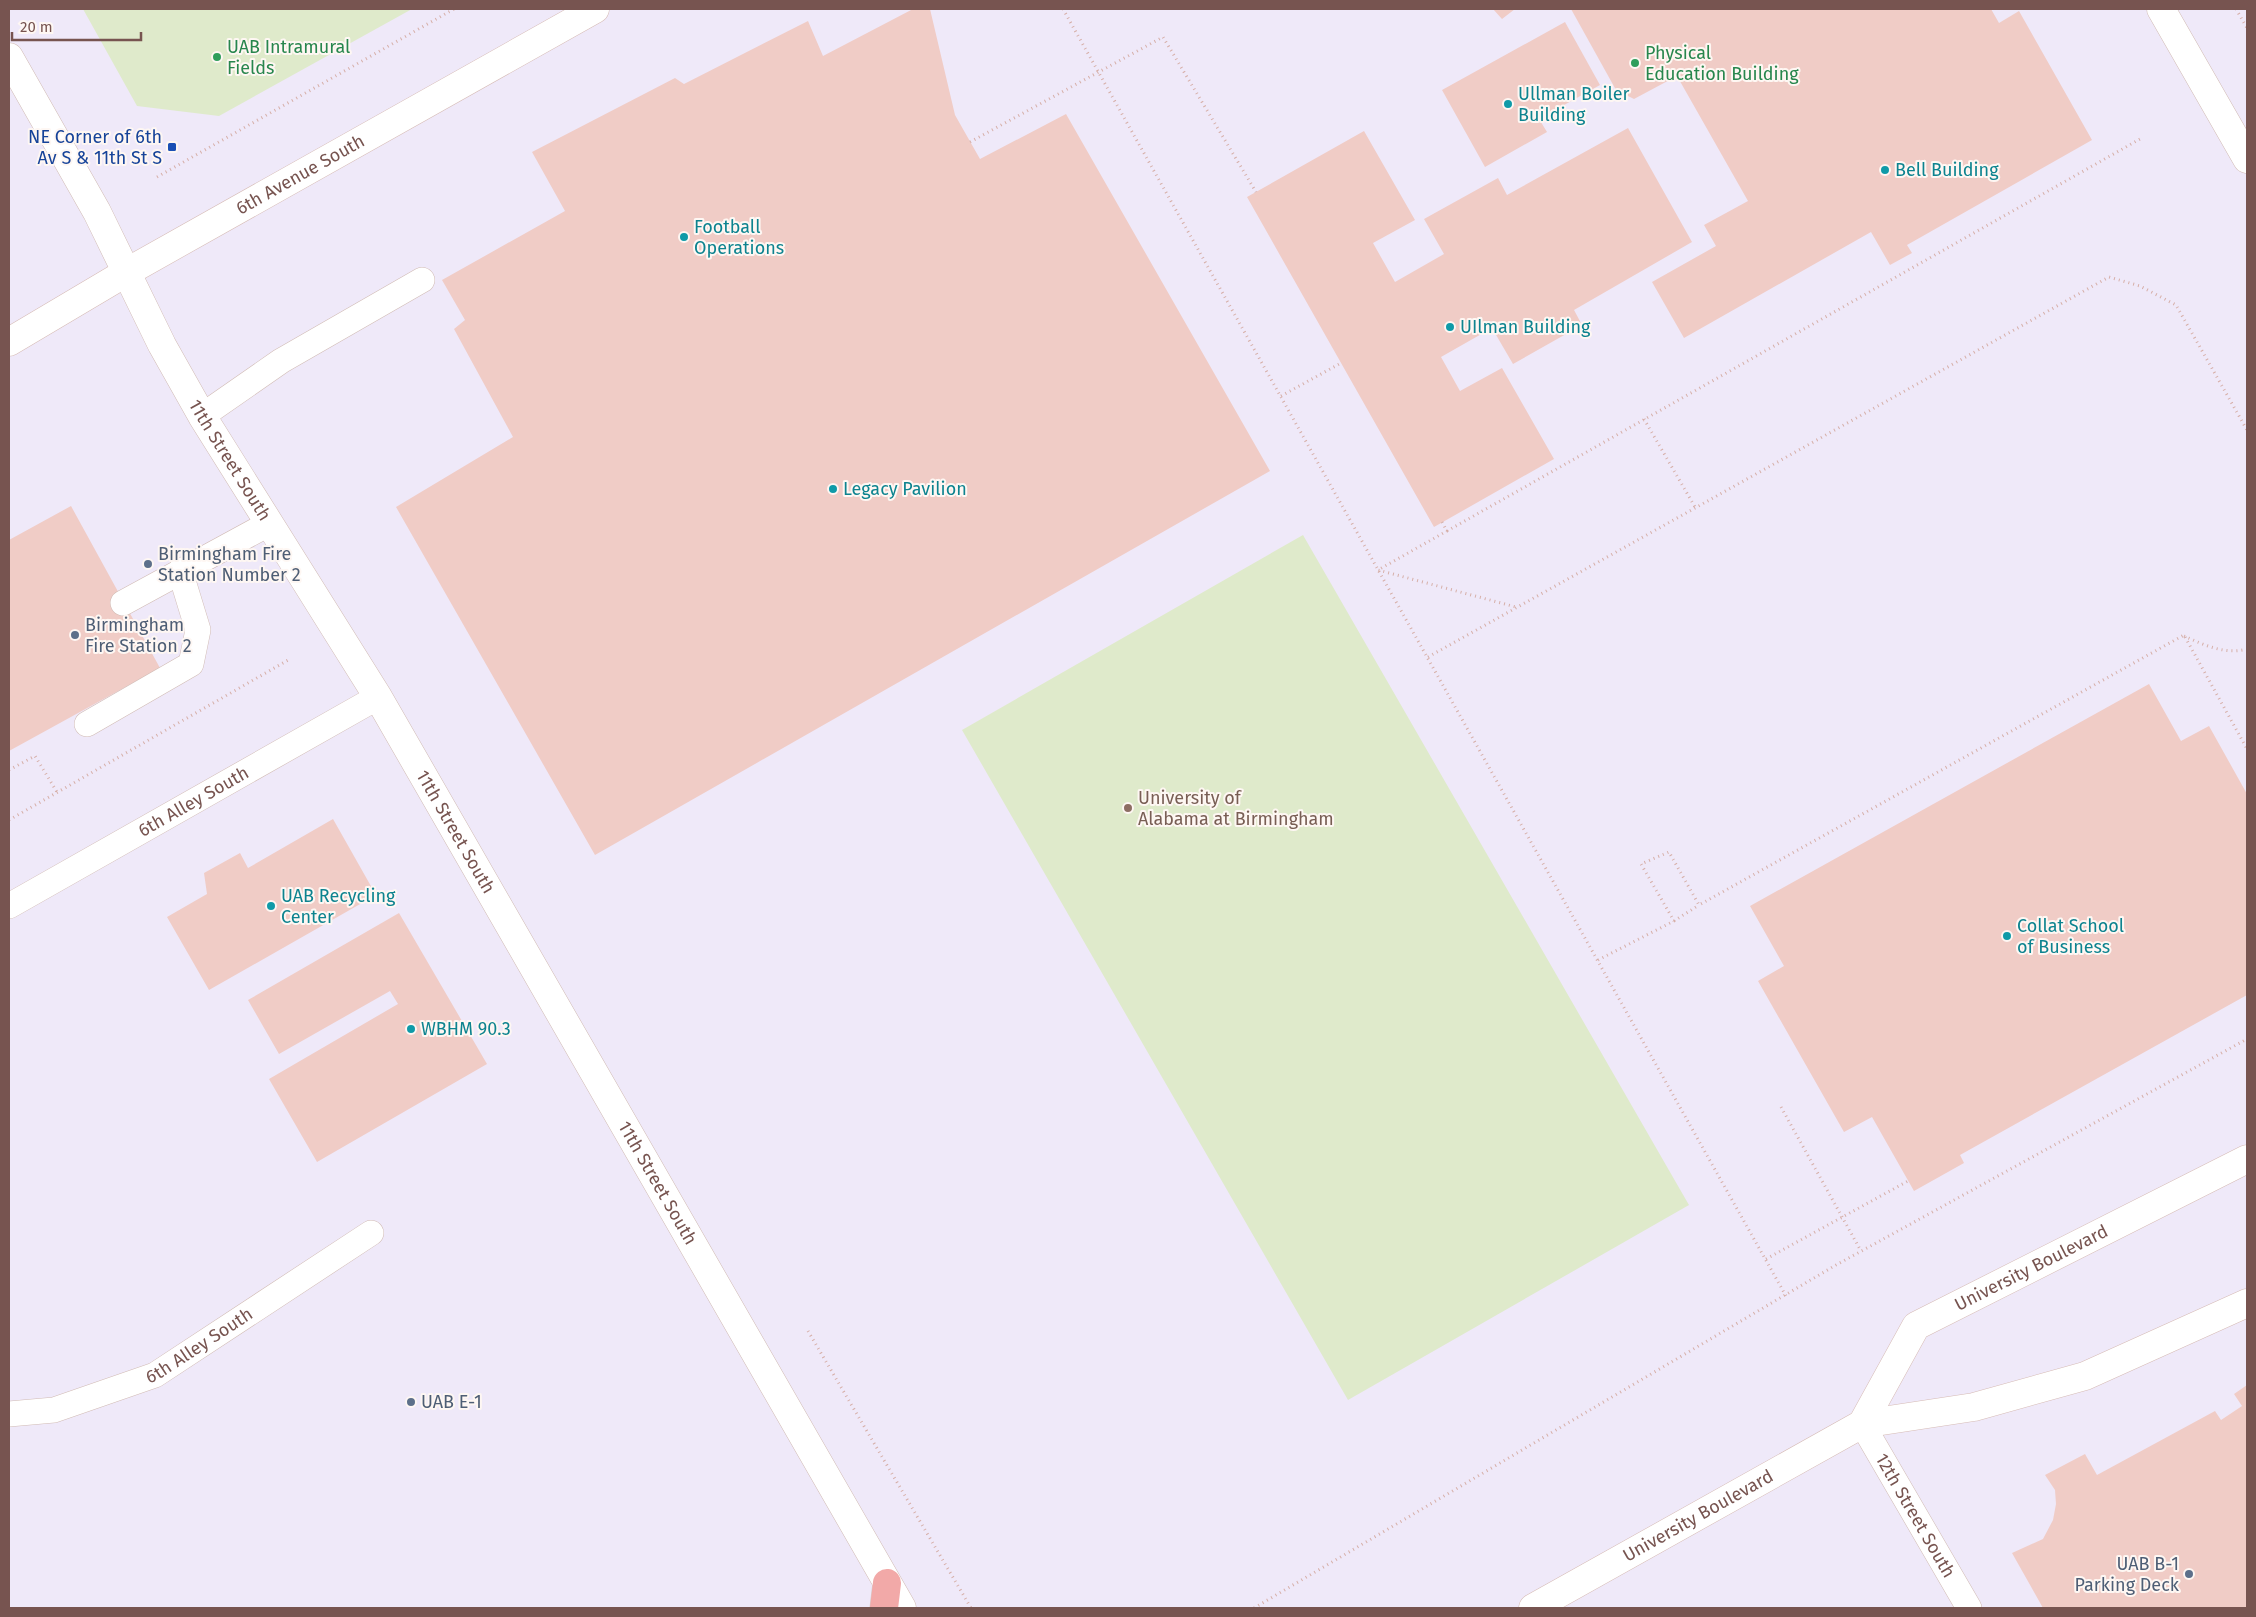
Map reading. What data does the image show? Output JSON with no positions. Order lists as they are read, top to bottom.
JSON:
{
  "streets": {
    "street": ["6th Avenue South", "11th Street South", "University Boulevard"],
    "lane": ["6th Alley South", "12th Street South"]
  },
  "crossings": [
    ["6th Avenue South", "11th Street South"],
    ["11th Street South", "6th Alley South"],
    ["University Boulevard", "12th Street South"]
  ],
  "places": {
    "other": [
      "UAB Intramural Fields",
      "Physical Education Building",
      "Ullman Boiler Building",
      "Bell Building",
      "Football Operations",
      "UIlman Building",
      "Legacy Pavilion",
      "Birmingham Fire Station Number 2",
      "Birmingham Fire Station 2",
      "University of Alabama at Birmingham",
      "UAB Recycling Center",
      "Collat School of Business",
      "WBHM 90.3",
      "UAB E-1",
      "UAB B-1 Parking Deck"
    ],
    "transit": ["NE Corner of 6th Av S & 11th St S"]
  },
  "scale_bar": "20 m"
}
